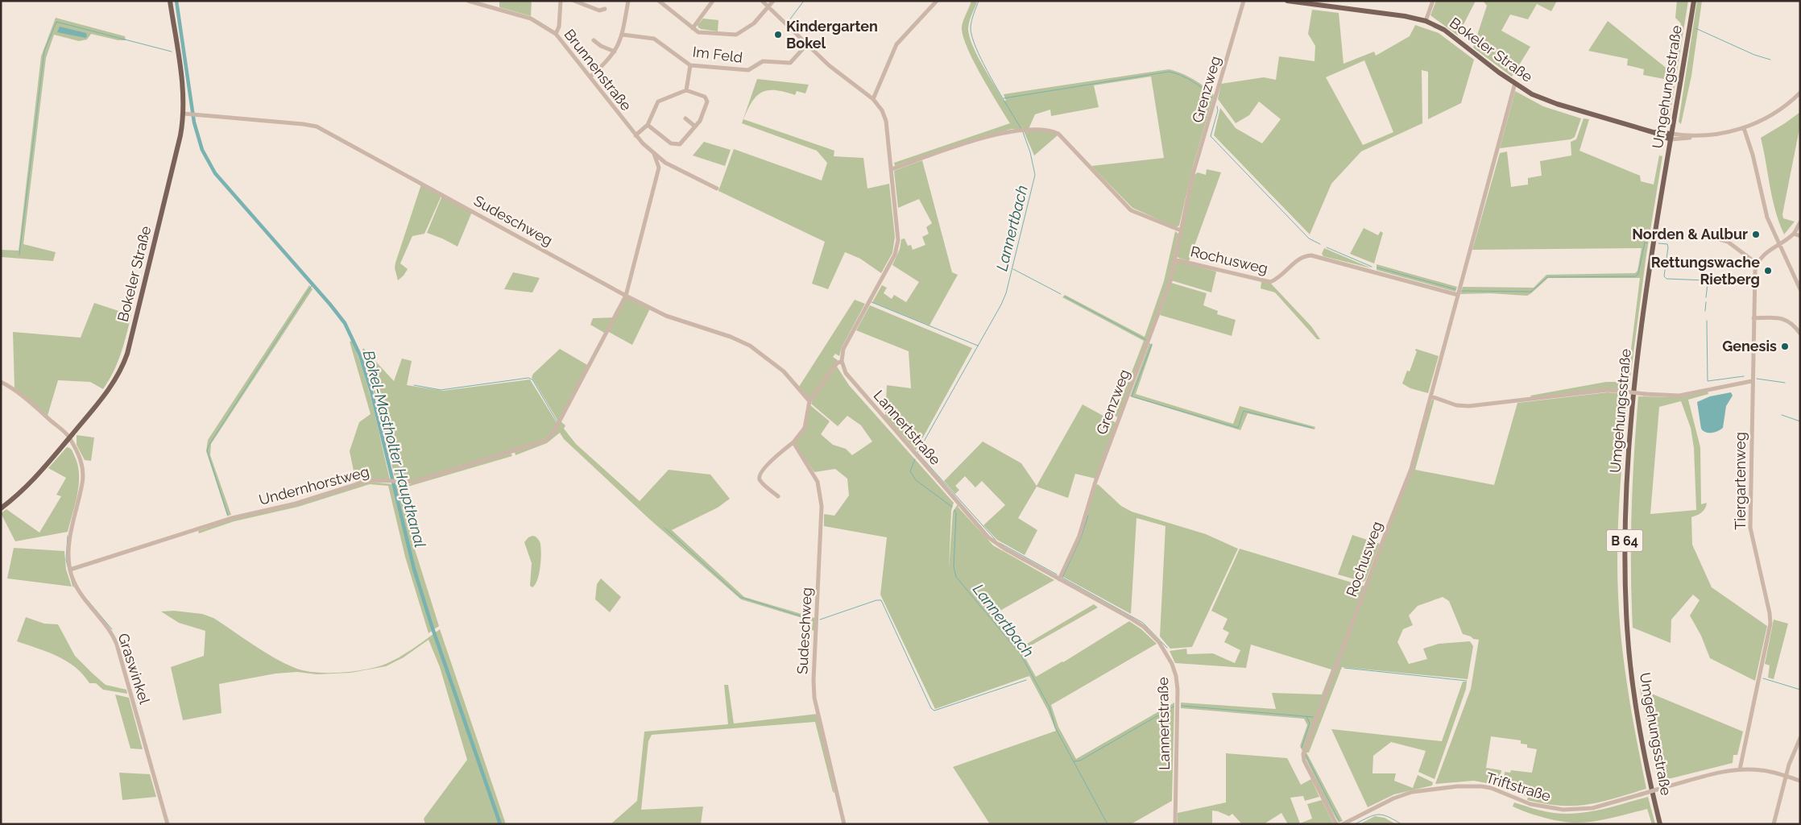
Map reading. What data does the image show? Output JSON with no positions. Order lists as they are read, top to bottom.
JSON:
{
  "streets": {
    "main road": ["Bokeler Straße", "Umgehungsstraße", "B 64"],
    "street": [
      "Im Feld",
      "Brunnenstraße",
      "Grenzweg",
      "Sudeschweg",
      "Rochusweg",
      "Lannertstraße",
      "Tiergartenweg",
      "Undernhorstweg",
      "Graswinkel",
      "Triftstraße"
    ]
  },
  "crossings": [
    ["Bokeler Straße", "Umgehungsstraße"],
    ["Bokeler Straße", "Sudeschweg"],
    ["Bokeler Straße", "Rochusweg"],
    ["Bokeler Straße", "Graswinkel"],
    ["Grenzweg", "Rochusweg"],
    ["Grenzweg", "Lannertstraße"],
    ["Sudeschweg", "Undernhorstweg"],
    ["Tiergartenweg", "Triftstraße"],
    ["Undernhorstweg", "Graswinkel"]
  ],
  "water": ["Lannertbach", "Bokel-Mastholter Hauptkanal"],
  "places": [
    "Kindergarten Bokel",
    "Norden & Aulbur",
    "Rettungswache Rietberg",
    "Genesis"
  ]
}
